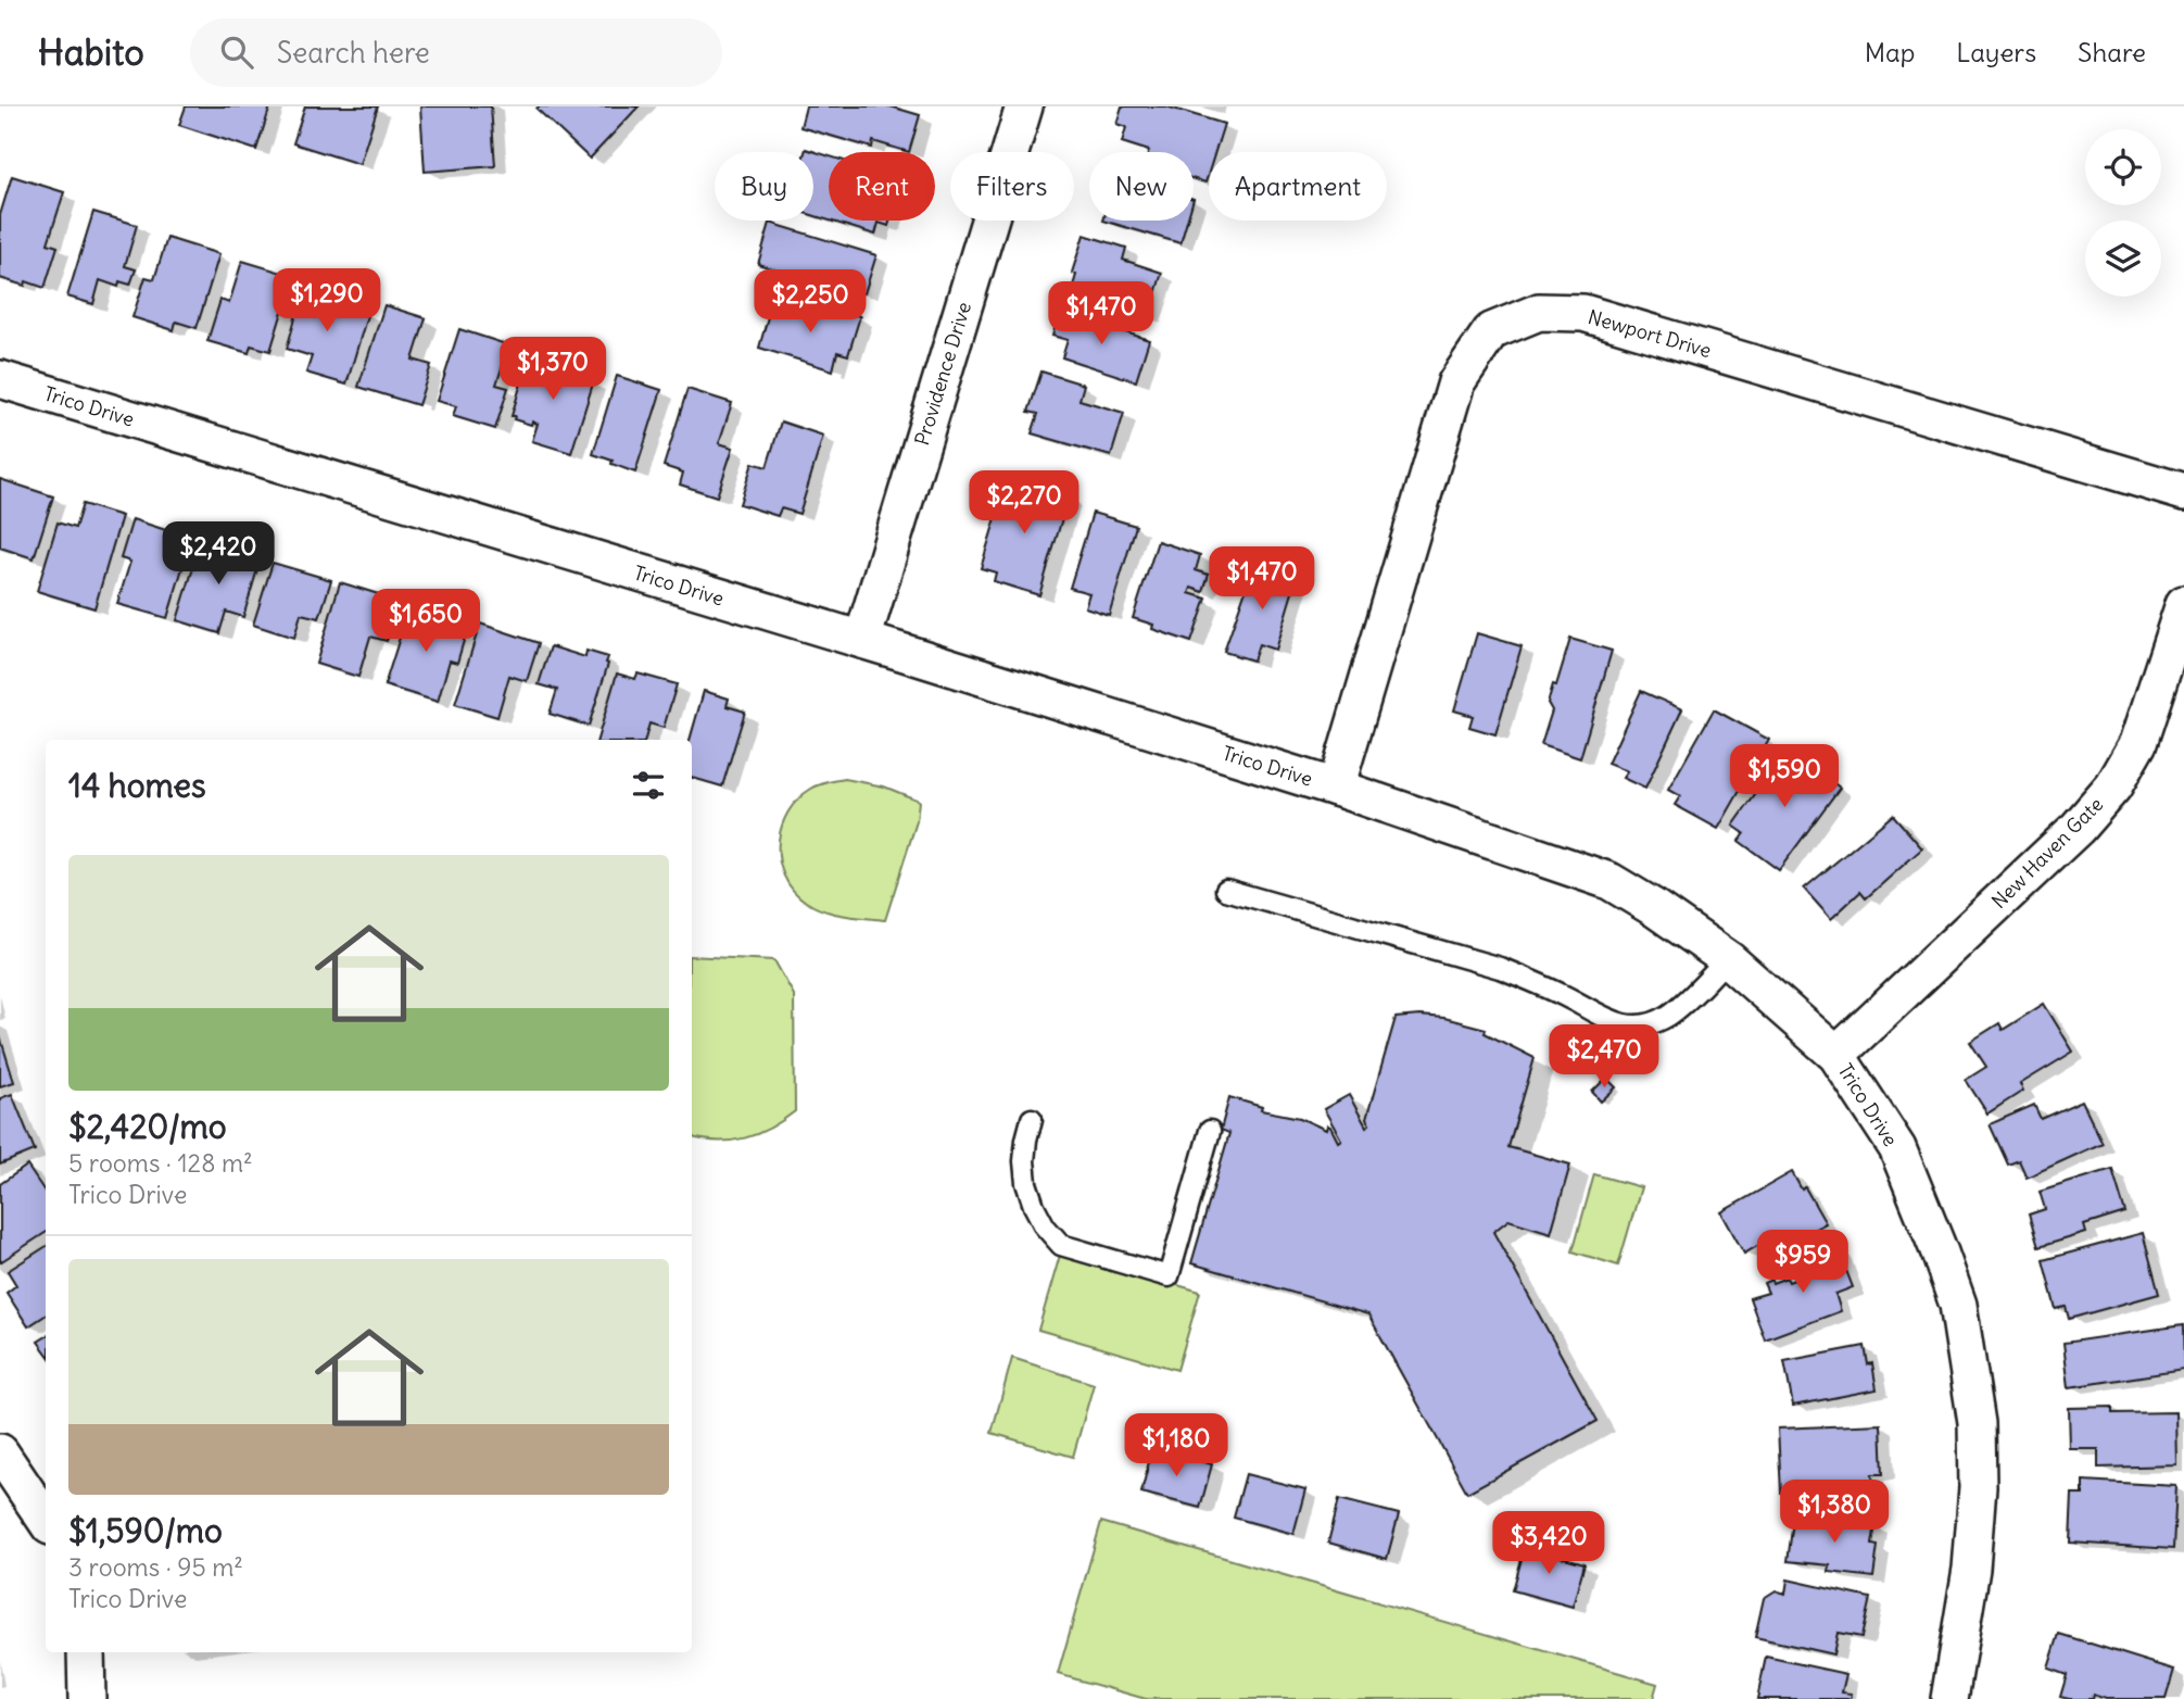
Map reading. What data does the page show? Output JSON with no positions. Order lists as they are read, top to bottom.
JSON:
{
  "streets": {
    "street": [
      "Newport Drive",
      "Providence Drive",
      "Trico Drive",
      "New Haven Gate"
    ]
  },
  "crossings": [
    ["Newport Drive", "Trico Drive"],
    ["Providence Drive", "Trico Drive"],
    ["Trico Drive", "New Haven Gate"]
  ],
  "page": {
    "header": "Habito",
    "search": "Search here",
    "nav": ["Map", "Layers", "Share"],
    "chip": [
      "Buy",
      "Rent",
      "Filters",
      "New",
      "Apartment"
    ],
    "price": [
      "$1,290",
      "$2,250",
      "$1,470",
      "$1,370",
      "$2,270",
      "$2,420",
      "$1,470",
      "$1,650",
      "$1,590",
      "$2,470",
      "$959",
      "$1,180",
      "$1,380",
      "$3,420"
    ],
    "heading": "14 homes",
    "list": [
      {
        "name": "$2,420/mo",
        "note": "5 rooms · 128 m² · Trico Drive"
      },
      {
        "name": "$1,590/mo",
        "note": "3 rooms · 95 m² · Trico Drive"
      }
    ]
  }
}
